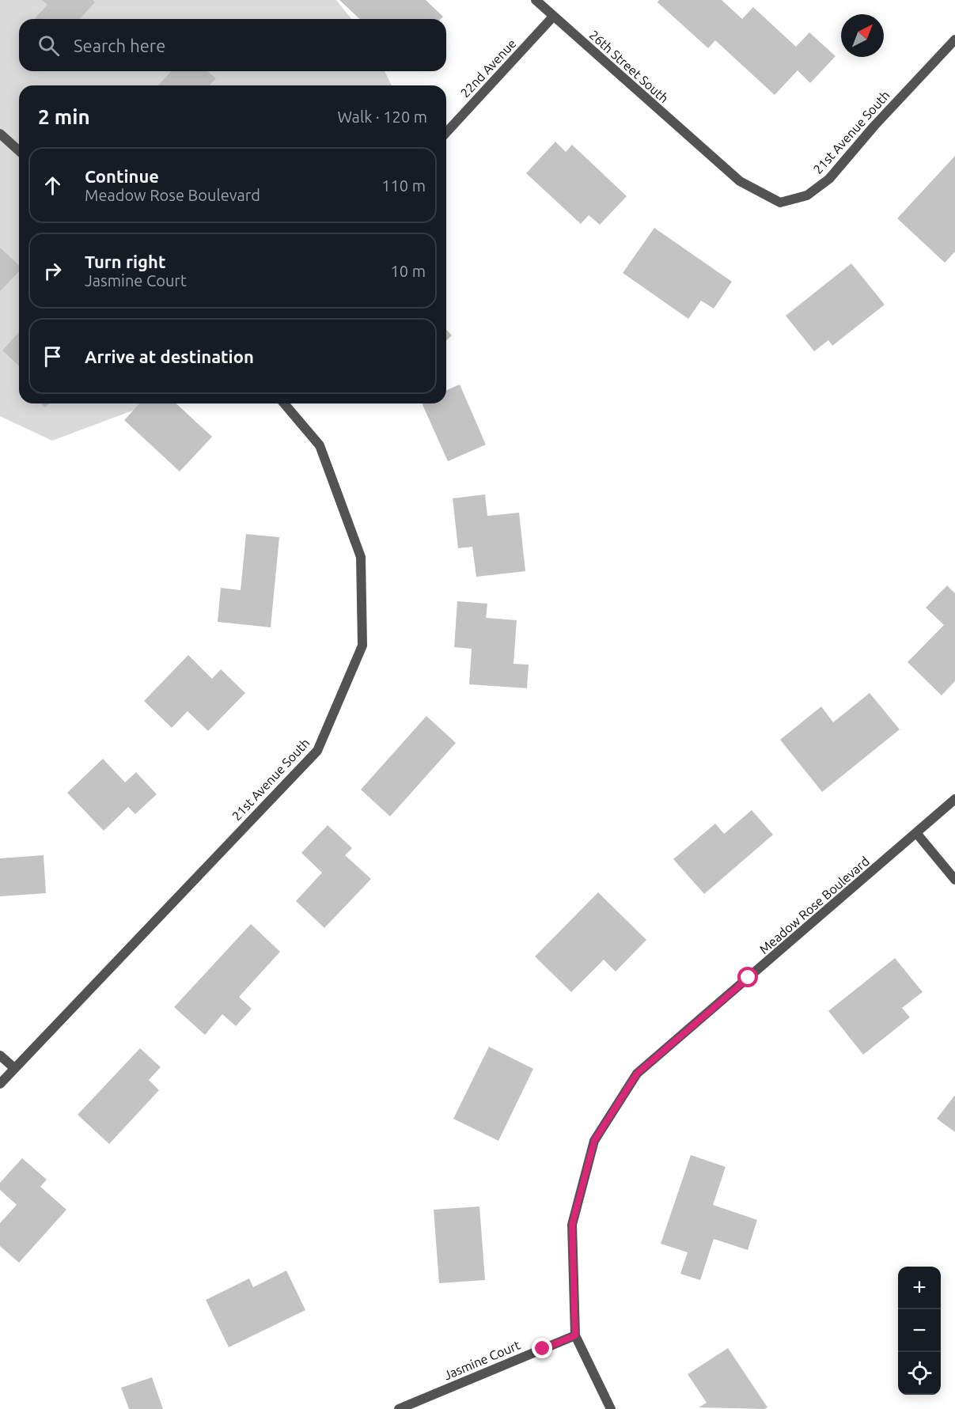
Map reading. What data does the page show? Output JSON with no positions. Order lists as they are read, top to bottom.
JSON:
{
  "streets": {
    "street": [
      "26th Street South",
      "22nd Avenue",
      "21st Avenue South",
      "Meadow Rose Boulevard",
      "Jasmine Court"
    ]
  },
  "crossings": [
    ["26th Street South", "22nd Avenue"],
    ["26th Street South", "21st Avenue South"],
    ["Meadow Rose Boulevard", "Jasmine Court"]
  ],
  "north": "top right",
  "page": {
    "search": "Search here",
    "heading": ["2 min", "Walk · 120 m"],
    "list": [
      ["Continue", "Meadow Rose Boulevard", "110 m"],
      ["Turn right", "Jasmine Court", "10 m"],
      "Arrive at destination"
    ],
    "map_buttons": ["+", "−"]
  }
}
